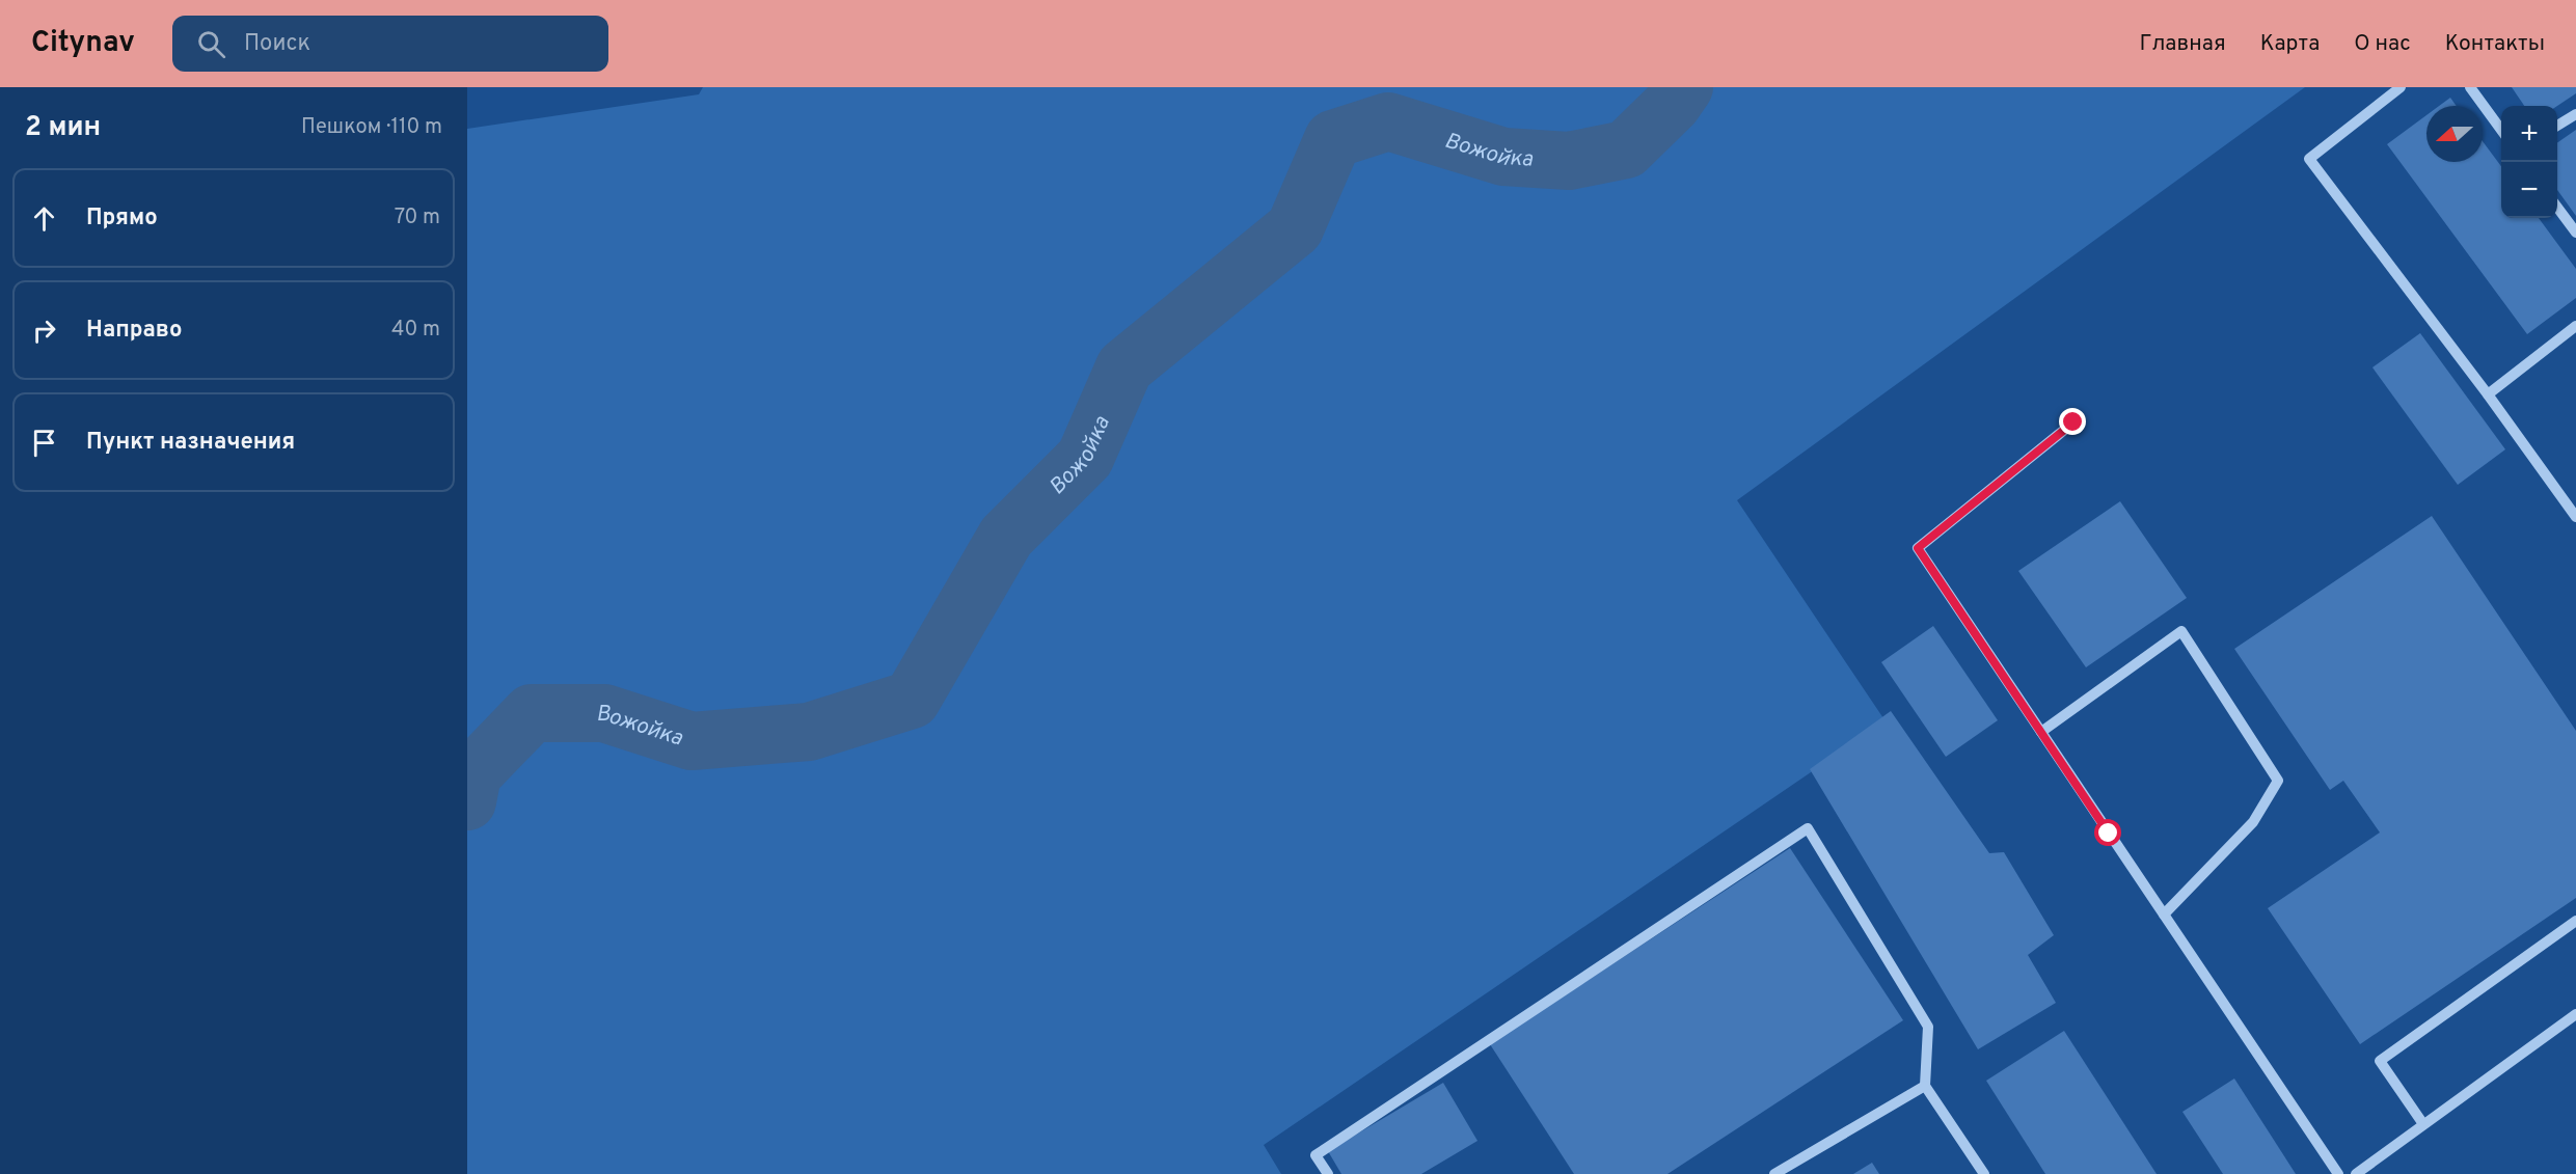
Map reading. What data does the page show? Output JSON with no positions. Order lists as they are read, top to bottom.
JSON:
{
  "water": ["Вожойка"],
  "north": "left",
  "page": {
    "header": "Citynav",
    "search": "Поиск",
    "nav": [
      "Главная",
      "Карта",
      "О нас",
      "Контакты"
    ],
    "heading": ["2 мин", "Пешком · 110 m"],
    "map_buttons": ["+", "−"],
    "list": [
      ["Прямо", "70 m"],
      ["Направо", "40 m"],
      "Пункт назначения"
    ]
  }
}
